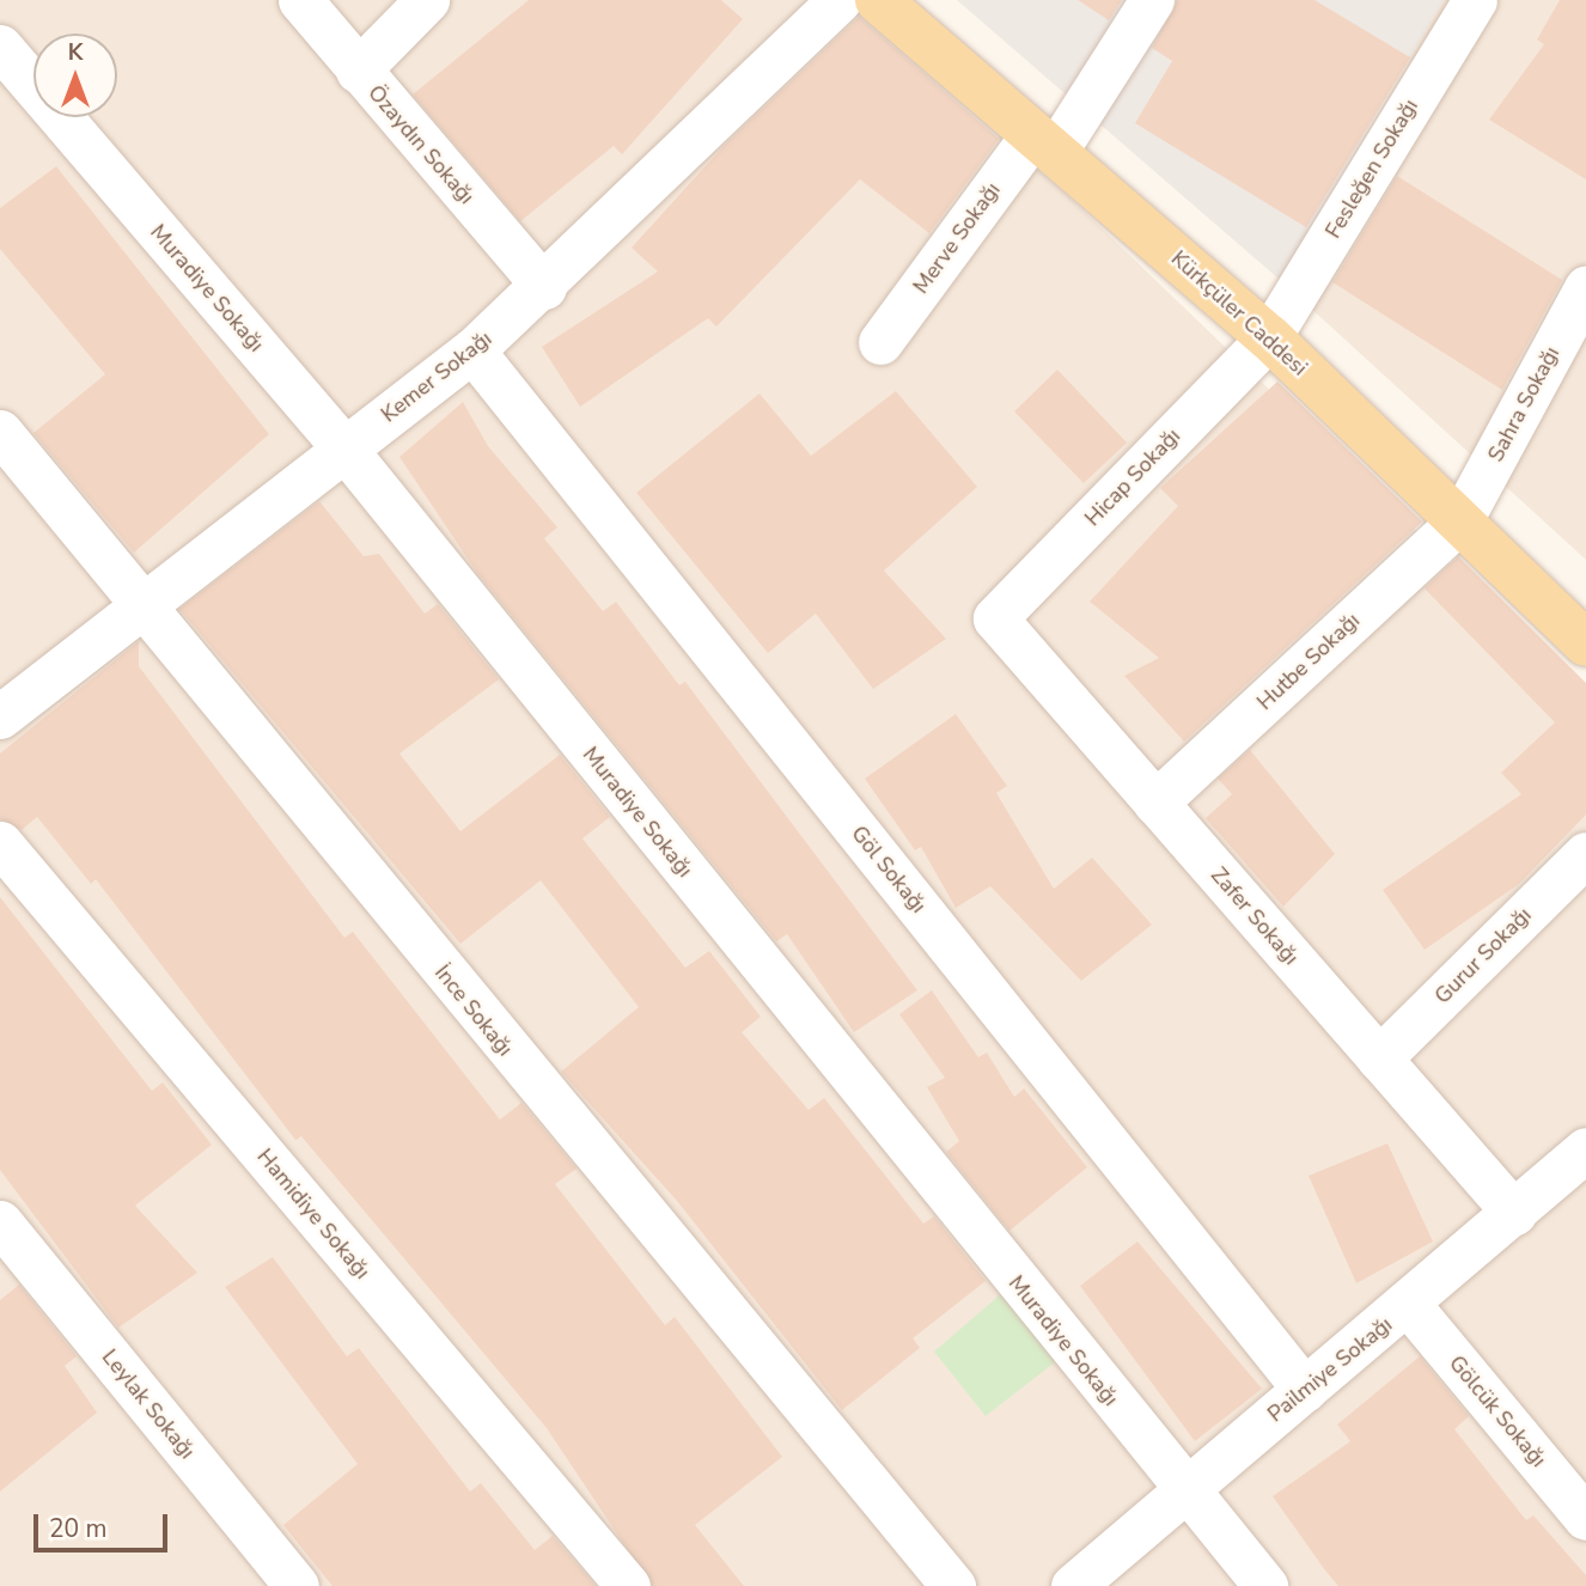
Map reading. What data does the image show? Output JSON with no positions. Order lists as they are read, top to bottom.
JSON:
{
  "streets": {
    "main road": ["Kürkçüler Caddesi"],
    "street": [
      "Özaydın Sokağı",
      "Fesleğen Sokağı",
      "Merve Sokağı",
      "Muradiye Sokağı",
      "Kemer Sokağı",
      "Sahra Sokağı",
      "Hicap Sokağı",
      "Hutbe Sokağı",
      "Göl Sokağı",
      "Zafer Sokağı",
      "Gurur Sokağı",
      "İnce Sokağı",
      "Hamidiye Sokağı",
      "Pailmiye Sokağı",
      "Leylak Sokağı",
      "Gölcük Sokağı"
    ]
  },
  "crossings": [
    ["Özaydın Sokağı", "Kemer Sokağı"],
    ["Fesleğen Sokağı", "Kürkçüler Caddesi"],
    ["Fesleğen Sokağı", "Hicap Sokağı"],
    ["Merve Sokağı", "Kürkçüler Caddesi"],
    ["Muradiye Sokağı", "Kemer Sokağı"],
    ["Muradiye Sokağı", "Pailmiye Sokağı"],
    ["Kürkçüler Caddesi", "Sahra Sokağı"],
    ["Kürkçüler Caddesi", "Hicap Sokağı"],
    ["Kürkçüler Caddesi", "Hutbe Sokağı"],
    ["Kemer Sokağı", "Göl Sokağı"],
    ["Kemer Sokağı", "İnce Sokağı"],
    ["Sahra Sokağı", "Hutbe Sokağı"],
    ["Hicap Sokağı", "Zafer Sokağı"],
    ["Hutbe Sokağı", "Zafer Sokağı"],
    ["Göl Sokağı", "Pailmiye Sokağı"],
    ["Zafer Sokağı", "Gurur Sokağı"],
    ["Zafer Sokağı", "Pailmiye Sokağı"],
    ["Pailmiye Sokağı", "Gölcük Sokağı"]
  ],
  "scale_bar": "20 m",
  "north": "top"
}
